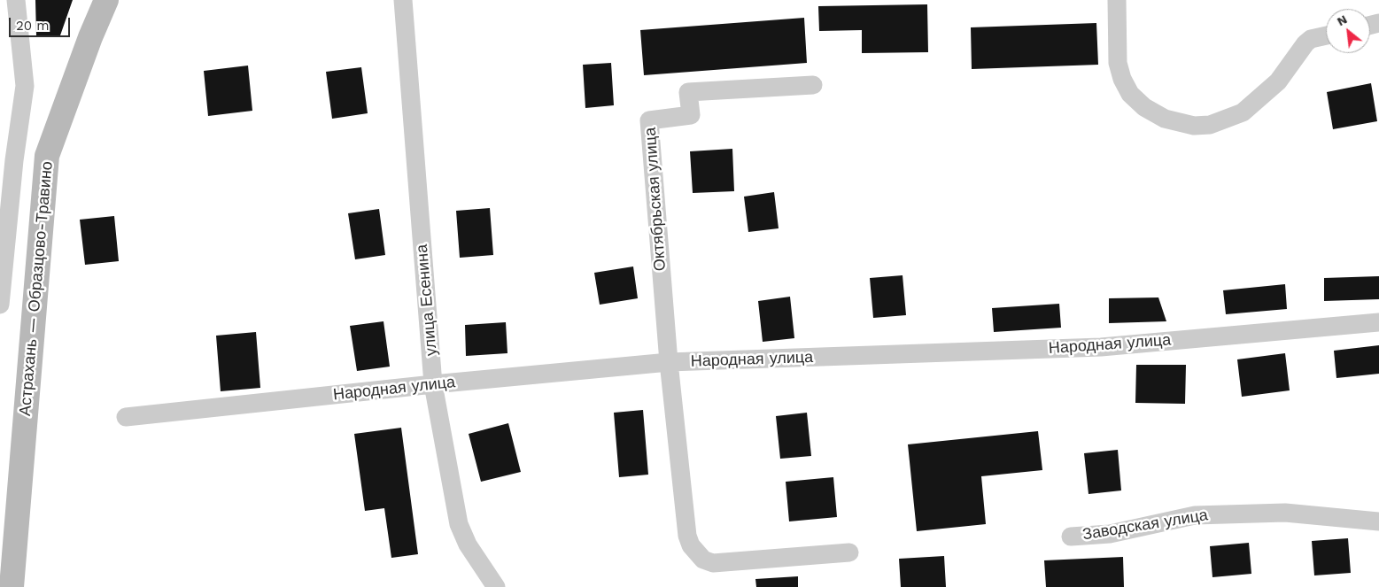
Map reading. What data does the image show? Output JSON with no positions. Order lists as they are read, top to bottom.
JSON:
{
  "streets": {
    "street": [
      "Октябрьская улица",
      "Астрахань — Образцово-Травино",
      "улица Есенина",
      "Народная улица",
      "Заводская улица"
    ]
  },
  "crossings": [
    ["Октябрьская улица", "Народная улица"],
    ["улица Есенина", "Народная улица"]
  ],
  "scale_bar": "20 m",
  "north": "top left"
}
